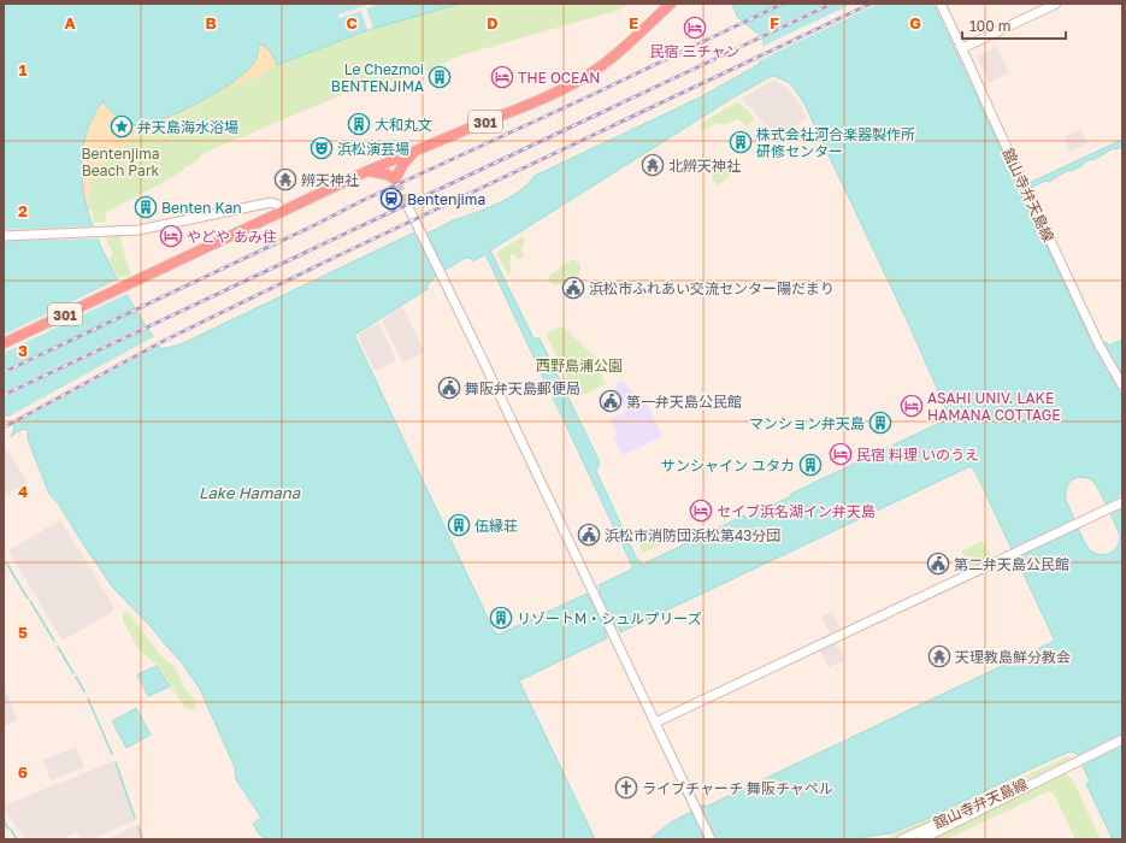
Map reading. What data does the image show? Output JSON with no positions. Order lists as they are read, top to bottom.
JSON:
{
  "streets": {
    "highway": ["301"],
    "street": ["舘山寺弁天島線"]
  },
  "water": ["Lake Hamana"],
  "parks": ["Bentenjima Beach Park", "西野島浦公園"],
  "places": {
    "hotel": [
      "民宿 三チャン",
      "THE OCEAN",
      "やどや あみ住",
      "ASAHI UNIV. LAKE HAMANA COTTAGE",
      "民宿 料理 いのうえ",
      "セイブ浜名湖イン弁天島"
    ],
    "building": [
      "Le Chezmoi BENTENJIMA",
      "大和丸文",
      "株式会社河合楽器製作所 研修センター",
      "Benten Kan",
      "マンション弁天島",
      "サンシャイン ユタカ",
      "伍縁荘",
      "リゾートM・シュルプリーズ"
    ],
    "place": ["弁天島海水浴場"],
    "theatre": ["浜松演芸場"],
    "temple": ["北辨天神社", "辨天神社", "天理教島鮮分教会"],
    "station": ["Bentenjima"],
    "public building": [
      "浜松市ふれあい交流センター陽だまり",
      "舞阪弁天島郵便局",
      "第一弁天島公民館",
      "浜松市消防団浜松第43分団",
      "第二弁天島公民館"
    ],
    "church": ["ライブチャーチ 舞阪チャペル"]
  },
  "scale_bar": "100 m",
  "grid": {
    "columns": [
      "A",
      "B",
      "C",
      "D",
      "E",
      "F",
      "G"
    ],
    "rows": [
      "1",
      "2",
      "3",
      "4",
      "5",
      "6"
    ]
  }
}
